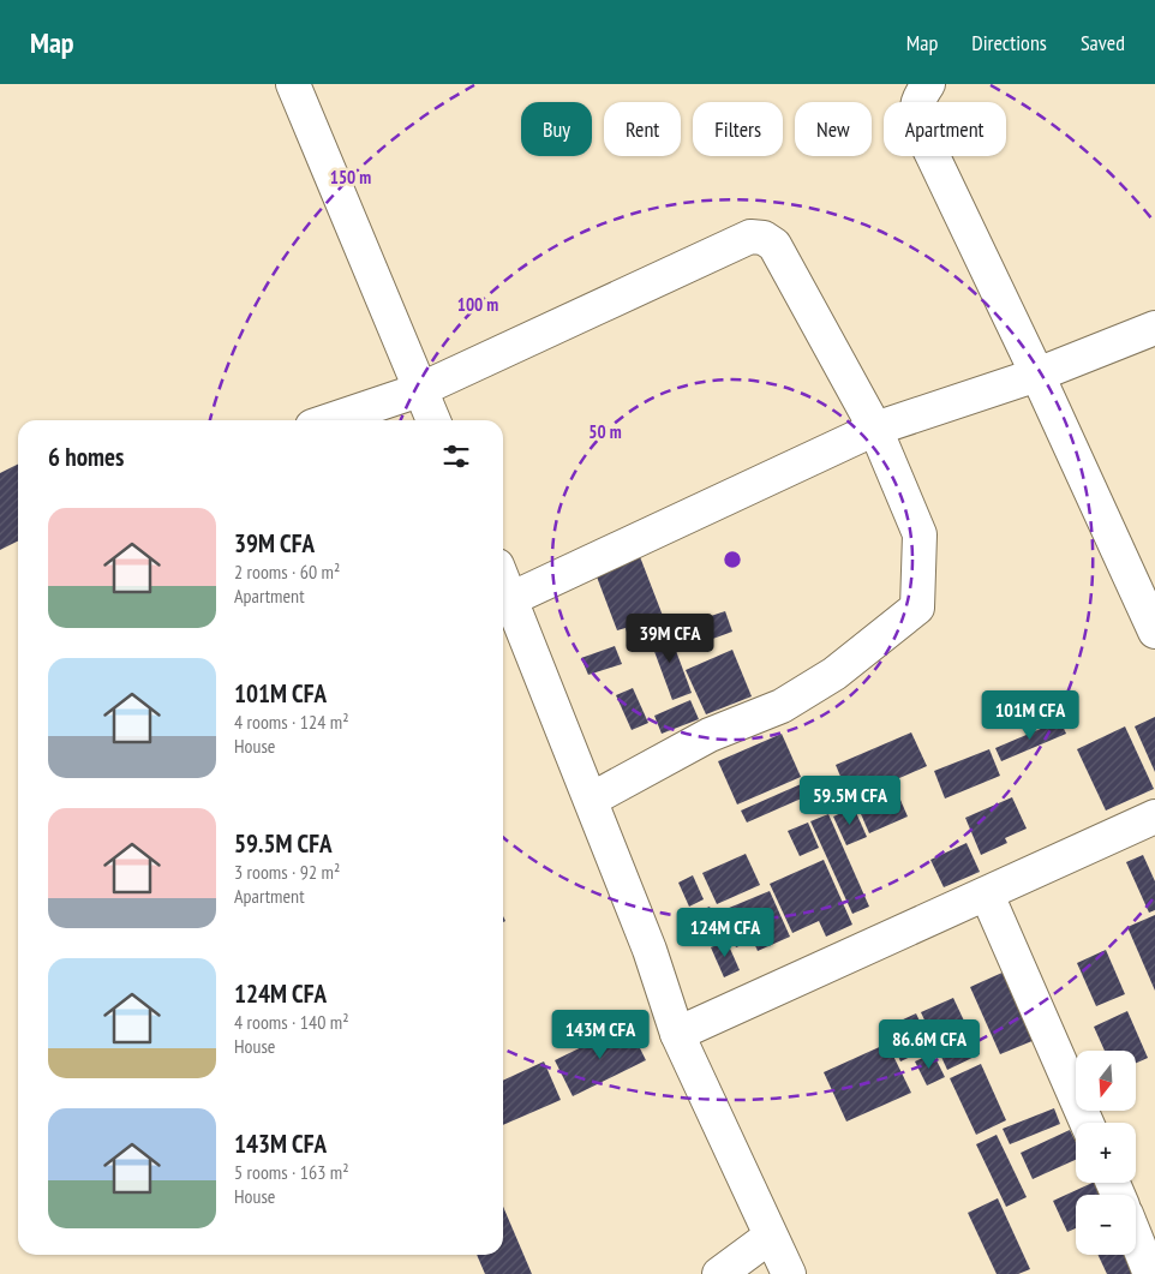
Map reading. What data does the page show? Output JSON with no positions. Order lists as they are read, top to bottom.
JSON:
{
  "north": "bottom",
  "page": {
    "header": "Map",
    "nav": ["Map", "Directions", "Saved"],
    "chip": [
      "Buy",
      "Rent",
      "Filters",
      "New",
      "Apartment"
    ],
    "heading": "6 homes",
    "list": [
      {
        "name": "39M CFA",
        "note": "2 rooms · 60 m² · Apartment"
      },
      {
        "name": "101M CFA",
        "note": "4 rooms · 124 m² · House"
      },
      {
        "name": "59.5M CFA",
        "note": "3 rooms · 92 m² · Apartment"
      },
      {
        "name": "124M CFA",
        "note": "4 rooms · 140 m² · House"
      },
      {
        "name": "143M CFA",
        "note": "5 rooms · 163 m² · House"
      }
    ],
    "price": [
      "39M CFA",
      "101M CFA",
      "59.5M CFA",
      "124M CFA",
      "143M CFA",
      "86.6M CFA"
    ],
    "map_buttons": ["+", "−"]
  },
  "rings": ["150 m", "100 m", "50 m"]
}
